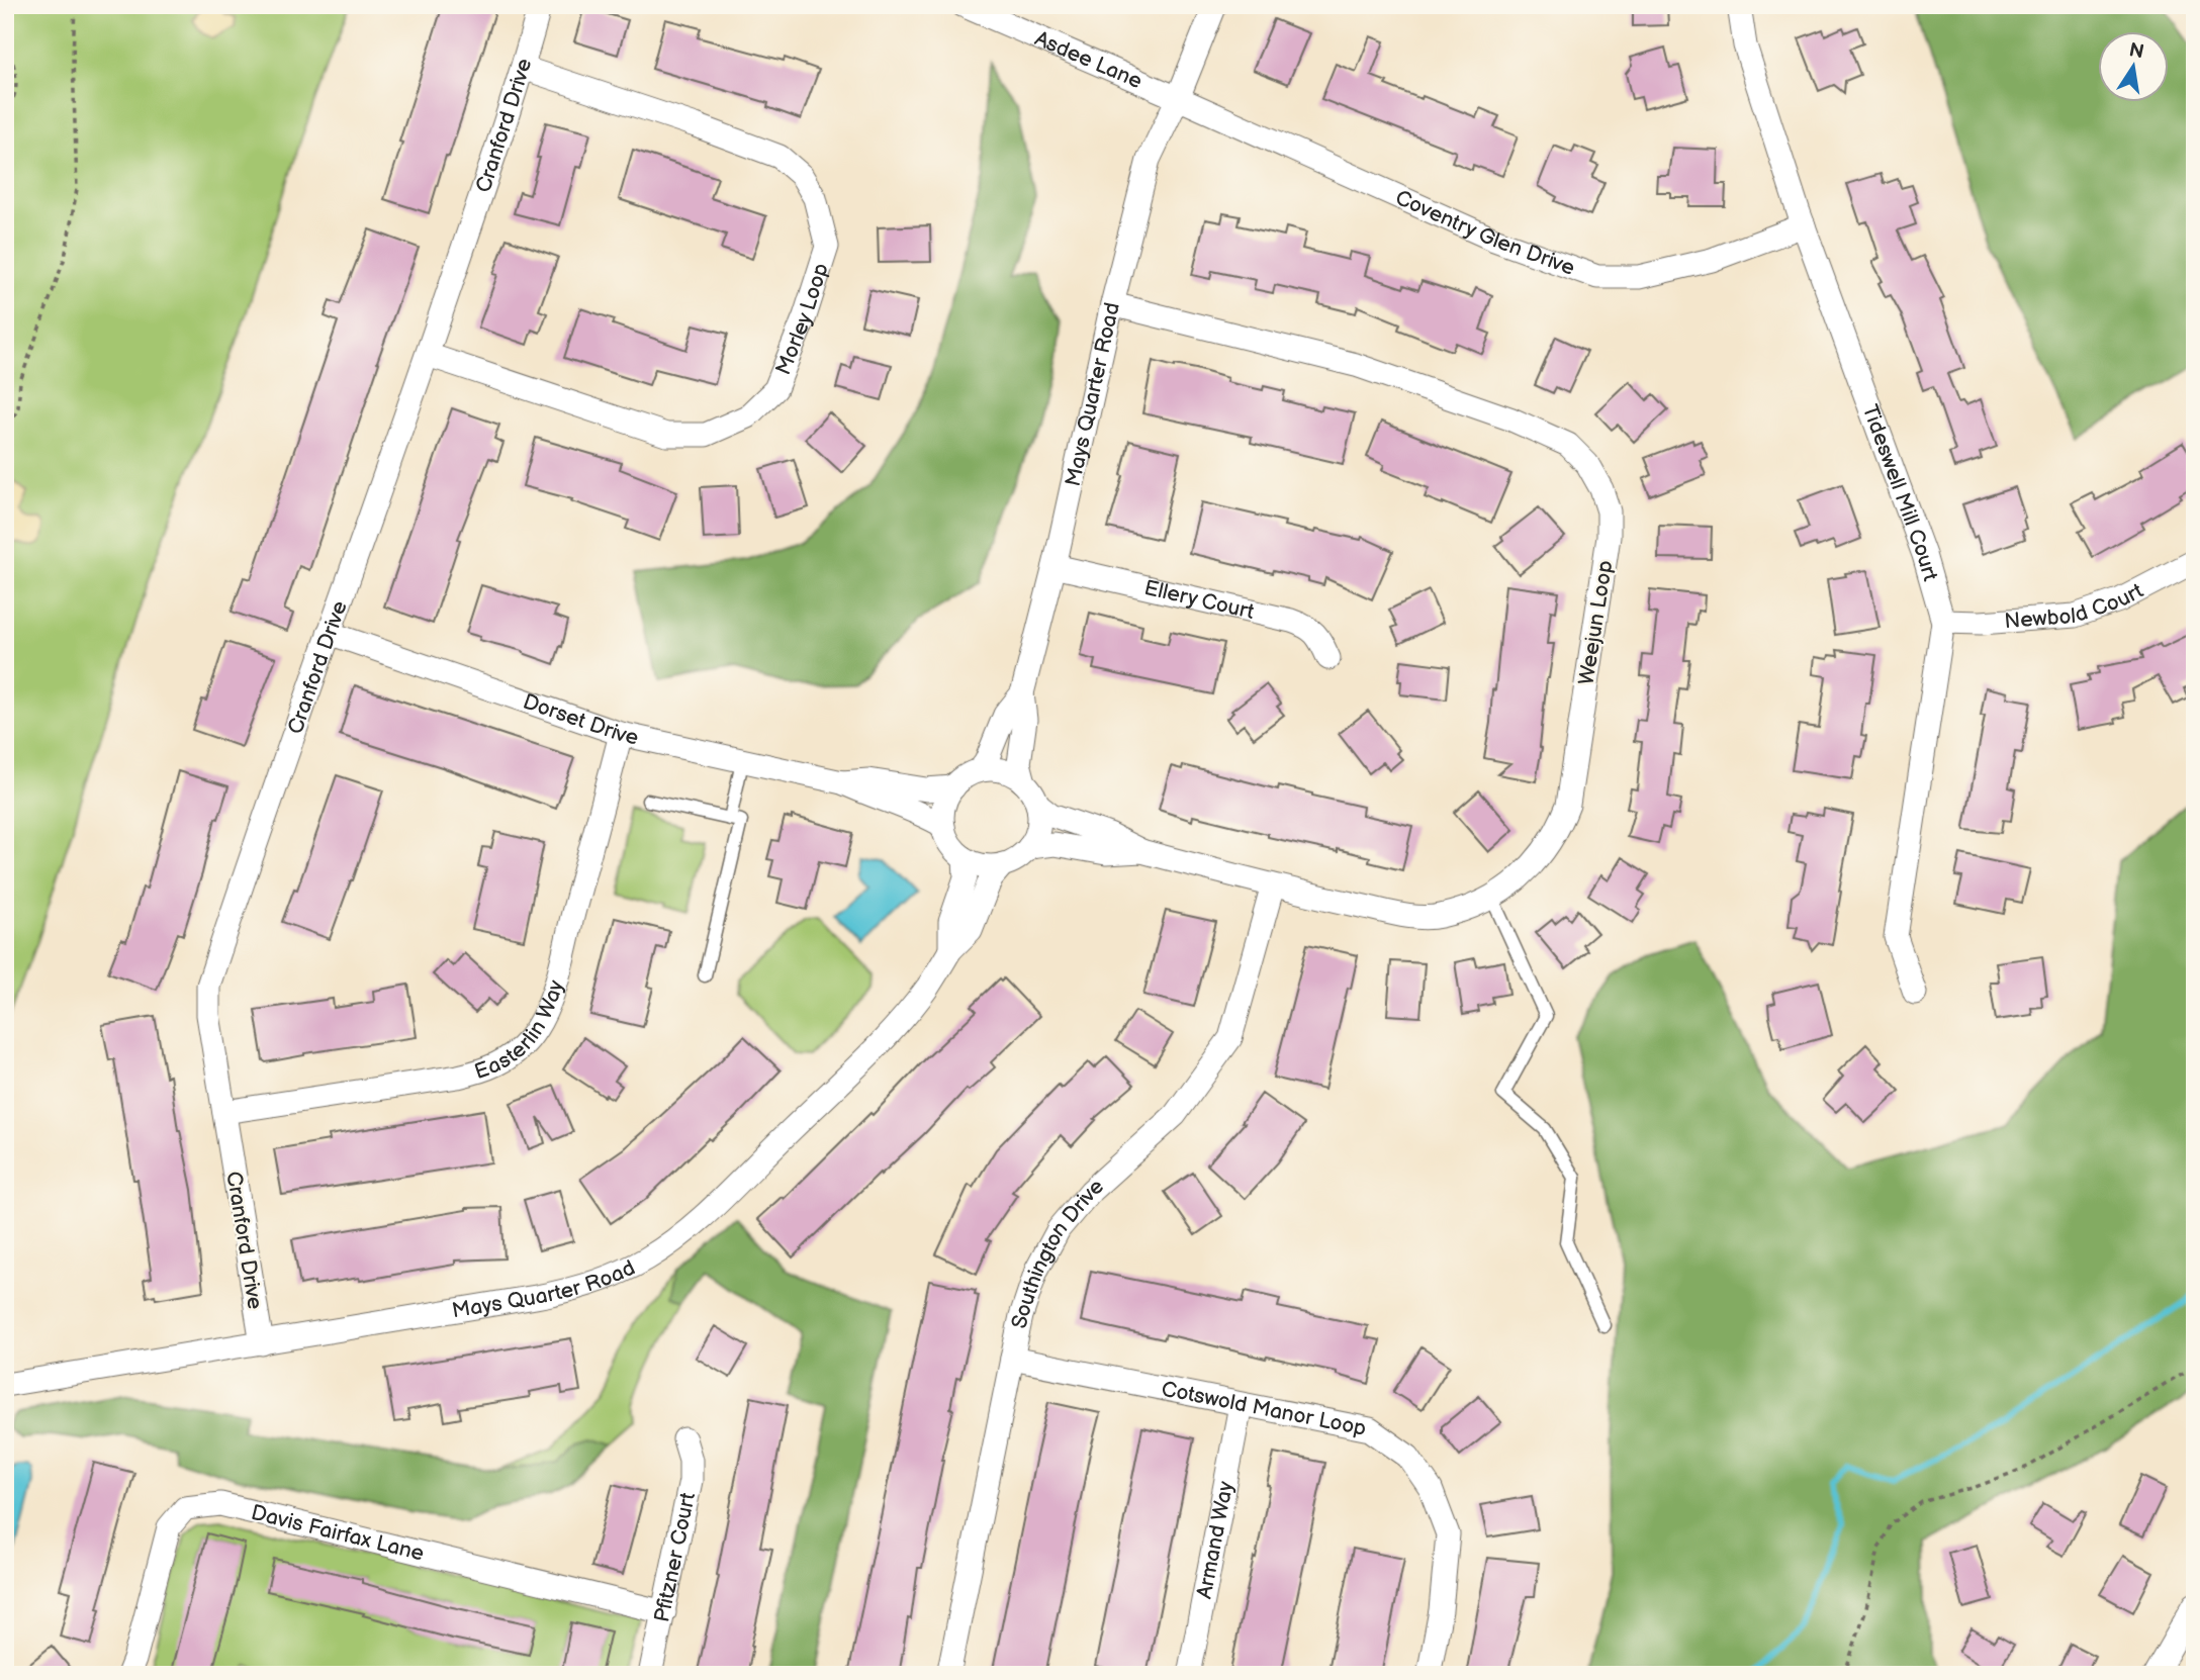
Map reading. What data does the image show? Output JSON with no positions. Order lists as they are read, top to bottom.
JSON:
{
  "streets": {
    "street": [
      "Asdee Lane",
      "Cranford Drive",
      "Coventry Glen Drive",
      "Morley Loop",
      "Mays Quarter Road",
      "Tideswell Mill Court",
      "Ellery Court",
      "Newbold Court",
      "Weejun Loop",
      "Dorset Drive",
      "Easterlin Way",
      "Southington Drive",
      "Cotswold Manor Loop",
      "Davis Fairfax Lane",
      "Armand Way",
      "Pfitzner Court"
    ]
  },
  "crossings": [
    ["Asdee Lane", "Coventry Glen Drive"],
    ["Asdee Lane", "Mays Quarter Road"],
    ["Cranford Drive", "Morley Loop"],
    ["Cranford Drive", "Mays Quarter Road"],
    ["Cranford Drive", "Dorset Drive"],
    ["Cranford Drive", "Easterlin Way"],
    ["Coventry Glen Drive", "Mays Quarter Road"],
    ["Coventry Glen Drive", "Tideswell Mill Court"],
    ["Mays Quarter Road", "Ellery Court"],
    ["Mays Quarter Road", "Weejun Loop"],
    ["Mays Quarter Road", "Dorset Drive"],
    ["Tideswell Mill Court", "Newbold Court"],
    ["Weejun Loop", "Dorset Drive"],
    ["Weejun Loop", "Southington Drive"],
    ["Dorset Drive", "Easterlin Way"],
    ["Southington Drive", "Cotswold Manor Loop"],
    ["Cotswold Manor Loop", "Armand Way"],
    ["Davis Fairfax Lane", "Pfitzner Court"]
  ],
  "north": "top"
}
